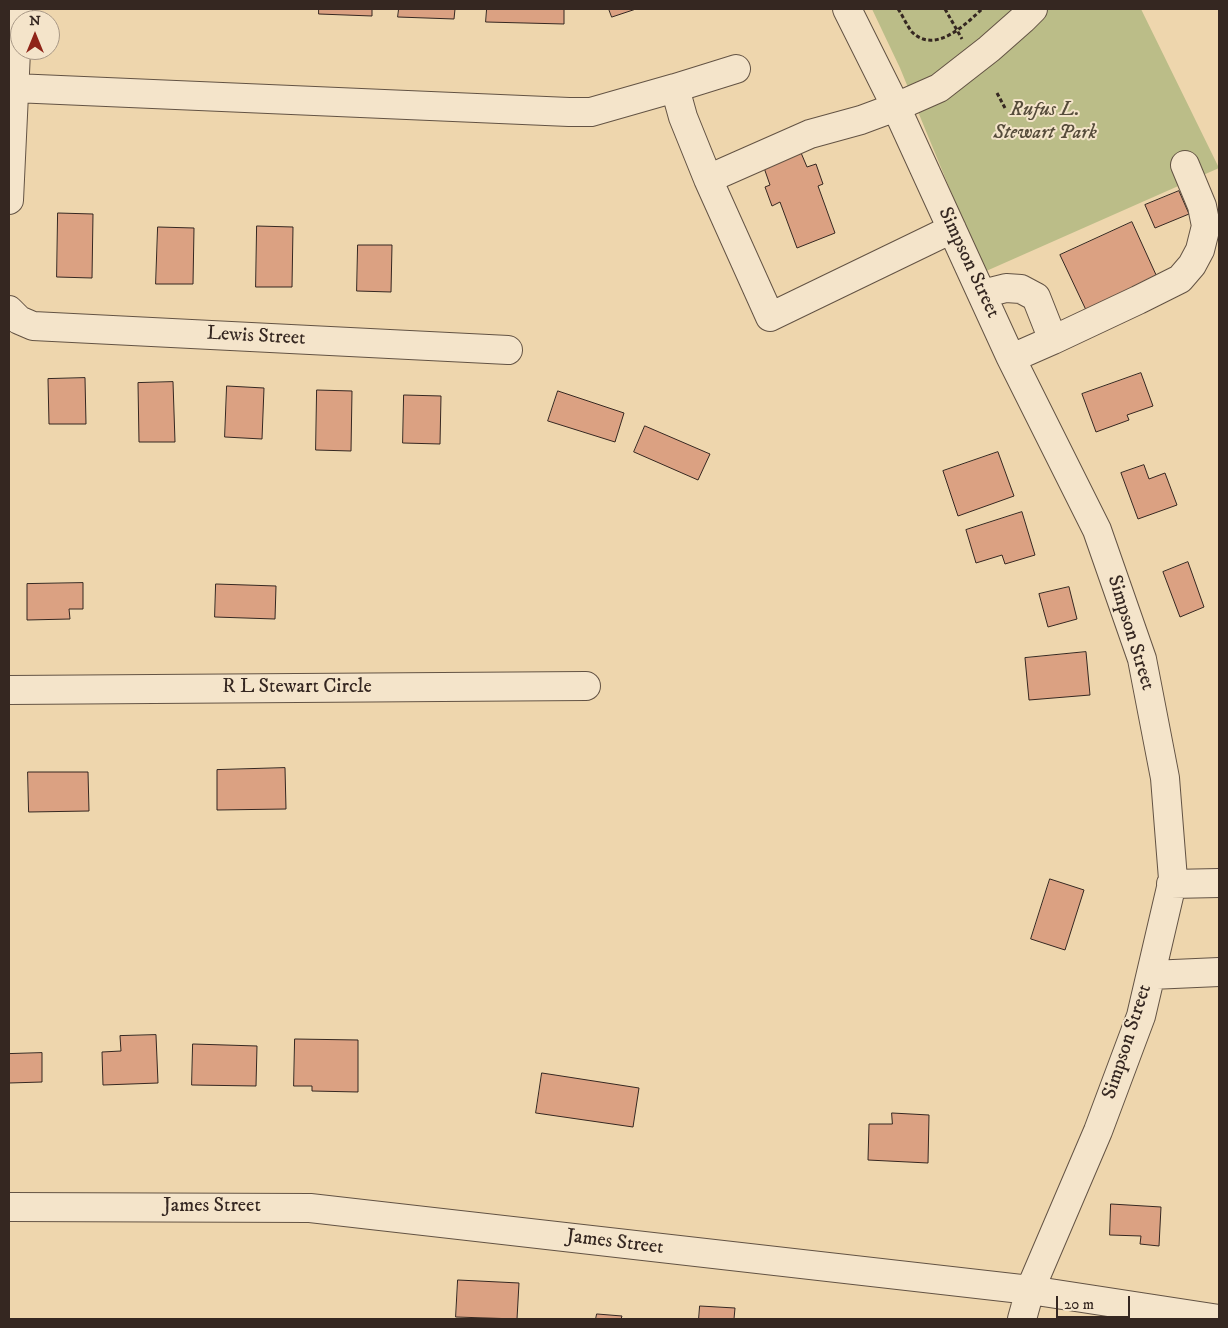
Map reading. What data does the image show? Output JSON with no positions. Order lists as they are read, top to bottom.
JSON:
{
  "streets": {
    "street": [
      "Simpson Street",
      "Lewis Street",
      "R L Stewart Circle",
      "James Street"
    ]
  },
  "crossings": [
    ["Simpson Street", "James Street"]
  ],
  "parks": ["Rufus L. Stewart Park"],
  "scale_bar": "20 m",
  "north": "top"
}
